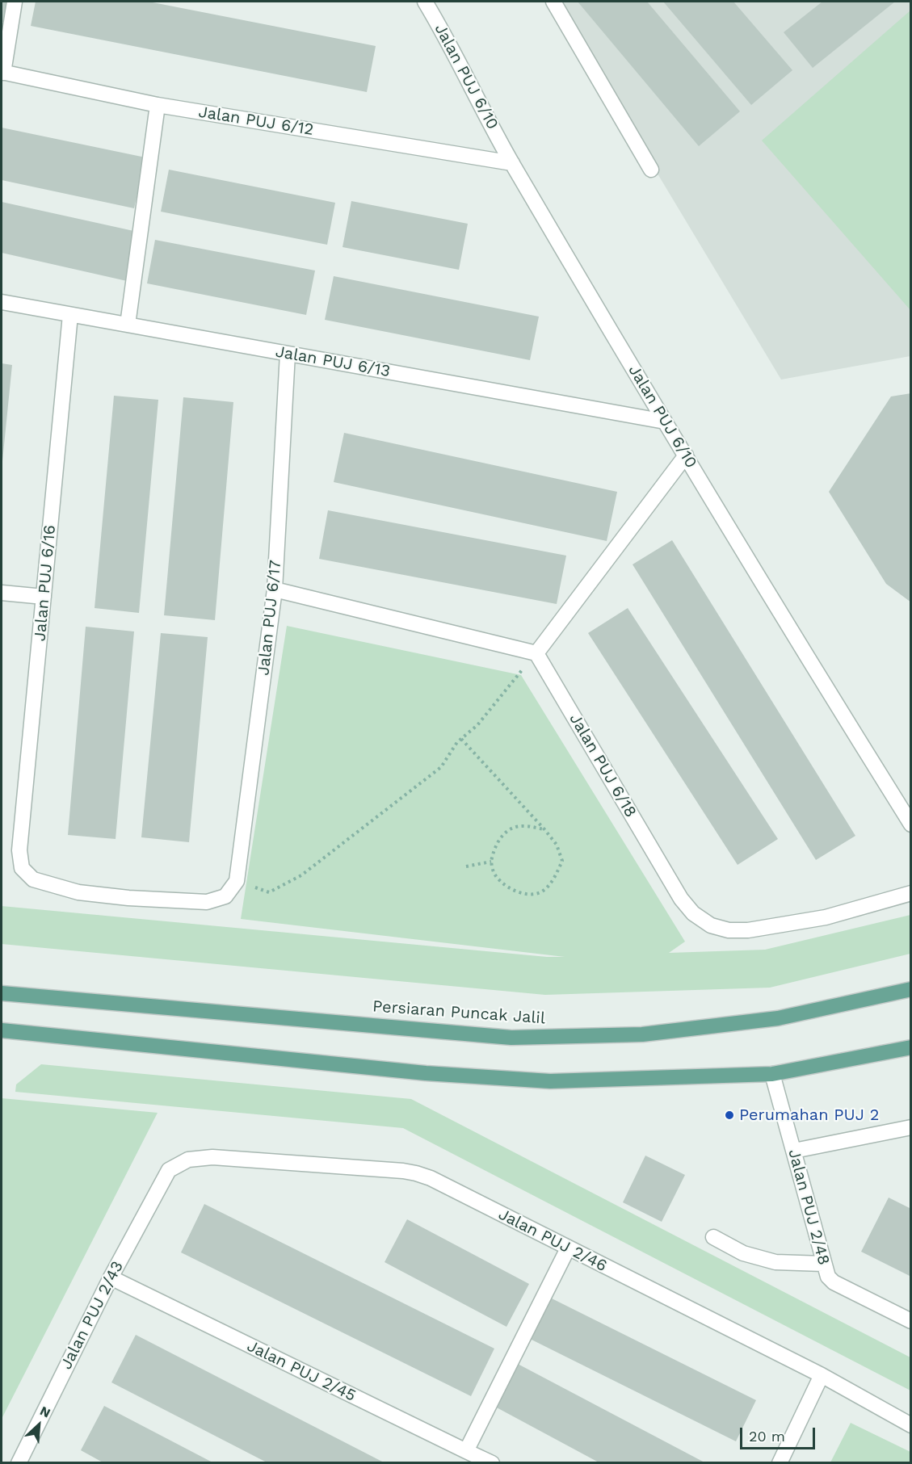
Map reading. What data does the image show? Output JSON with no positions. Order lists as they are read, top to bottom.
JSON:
{
  "streets": {
    "main road": ["Persiaran Puncak Jalil"],
    "street": [
      "Jalan PUJ 6/10",
      "Jalan PUJ 6/12",
      "Jalan PUJ 6/13",
      "Jalan PUJ 6/16",
      "Jalan PUJ 6/17",
      "Jalan PUJ 6/18",
      "Jalan PUJ 2/48",
      "Jalan PUJ 2/46",
      "Jalan PUJ 2/43",
      "Jalan PUJ 2/45"
    ]
  },
  "crossings": [
    ["Jalan PUJ 6/10", "Jalan PUJ 6/12"],
    ["Jalan PUJ 6/10", "Jalan PUJ 6/13"],
    ["Jalan PUJ 6/13", "Jalan PUJ 6/16"],
    ["Jalan PUJ 6/13", "Jalan PUJ 6/17"],
    ["Jalan PUJ 6/16", "Jalan PUJ 6/17"],
    ["Jalan PUJ 2/46", "Jalan PUJ 2/43"],
    ["Jalan PUJ 2/43", "Jalan PUJ 2/45"]
  ],
  "places": ["Perumahan PUJ 2"],
  "scale_bar": "20 m",
  "north": "top right"
}
